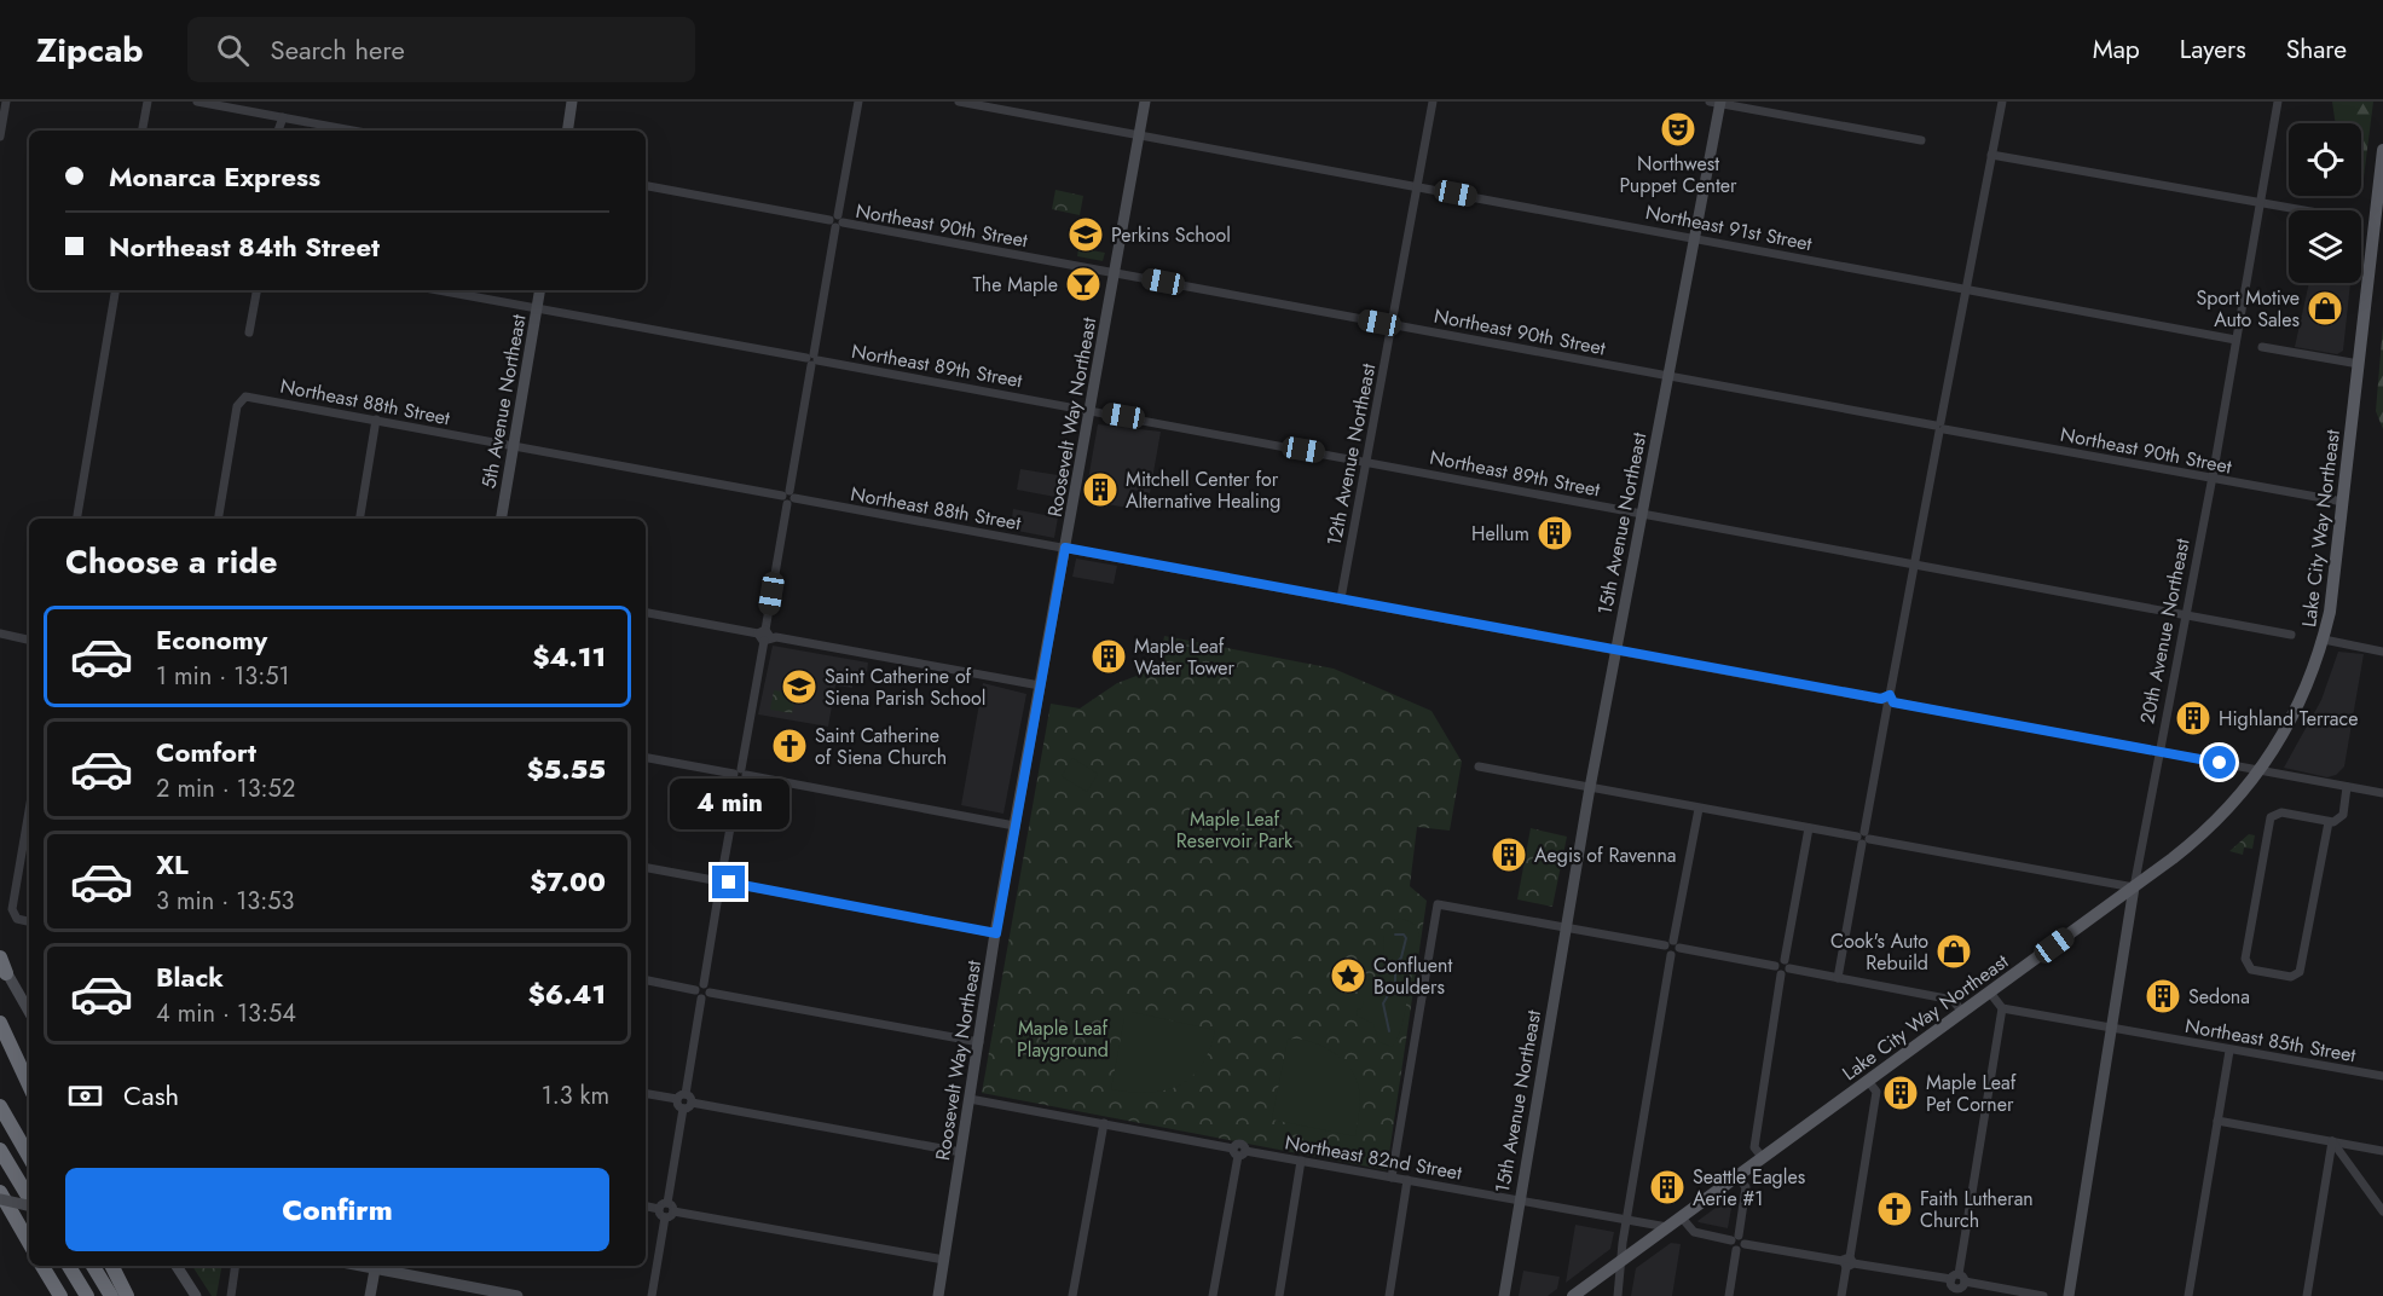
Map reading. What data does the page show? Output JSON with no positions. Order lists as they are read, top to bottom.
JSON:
{
  "streets": {
    "main road": ["Lake City Way Northeast"],
    "street": [
      "Northeast 90th Street",
      "Northeast 91st Street",
      "Northeast 89th Street",
      "Northeast 88th Street",
      "5th Avenue Northeast",
      "Roosevelt Way Northeast",
      "12th Avenue Northeast",
      "15th Avenue Northeast",
      "20th Avenue Northeast",
      "Northeast 85th Street",
      "Northeast 82nd Street"
    ]
  },
  "crossings": [
    ["Northeast 90th Street", "Roosevelt Way Northeast"],
    ["Northeast 90th Street", "12th Avenue Northeast"],
    ["Northeast 90th Street", "15th Avenue Northeast"],
    ["Northeast 90th Street", "Lake City Way Northeast"],
    ["Northeast 90th Street", "20th Avenue Northeast"],
    ["Northeast 91st Street", "Roosevelt Way Northeast"],
    ["Northeast 91st Street", "12th Avenue Northeast"],
    ["Northeast 91st Street", "15th Avenue Northeast"],
    ["Northeast 91st Street", "20th Avenue Northeast"],
    ["Northeast 89th Street", "5th Avenue Northeast"],
    ["Northeast 89th Street", "Roosevelt Way Northeast"],
    ["Northeast 89th Street", "12th Avenue Northeast"],
    ["Northeast 89th Street", "15th Avenue Northeast"],
    ["Northeast 89th Street", "20th Avenue Northeast"],
    ["Northeast 88th Street", "5th Avenue Northeast"],
    ["Northeast 88th Street", "Roosevelt Way Northeast"],
    ["Northeast 88th Street", "12th Avenue Northeast"],
    ["Northeast 88th Street", "15th Avenue Northeast"],
    ["Northeast 88th Street", "Lake City Way Northeast"],
    ["Northeast 88th Street", "20th Avenue Northeast"],
    ["Roosevelt Way Northeast", "Northeast 82nd Street"],
    ["15th Avenue Northeast", "Northeast 82nd Street"],
    ["Lake City Way Northeast", "20th Avenue Northeast"],
    ["Lake City Way Northeast", "Northeast 82nd Street"],
    ["20th Avenue Northeast", "Northeast 85th Street"]
  ],
  "parks": ["Maple Leaf Reservoir Park", "Maple Leaf Playground"],
  "places": {
    "theatre": ["Northwest Puppet Center"],
    "school or university": ["Perkins School", "Saint Catherine of Siena Parish School"],
    "bar": ["The Maple"],
    "shop": ["Sport Motive Auto Sales", "Cook's Auto Rebuild"],
    "building": [
      "Mitchell Center for Alternative Healing",
      "Hellum",
      "Maple Leaf Water Tower",
      "Highland Terrace",
      "Aegis of Ravenna",
      "Sedona",
      "Maple Leaf Pet Corner",
      "Seattle Eagles Aerie #1"
    ],
    "church": ["Saint Catherine of Siena Church", "Faith Lutheran Church"],
    "place": ["Confluent Boulders"]
  },
  "page": {
    "header": "Zipcab",
    "search": "Search here",
    "nav": ["Map", "Layers", "Share"],
    "banner": ["Monarca Express", "Northeast 84th Street"],
    "heading": "Choose a ride",
    "list": [
      {
        "name": "Economy",
        "note": "1 min · 13:51",
        "value": "$4.11"
      },
      {
        "name": "Comfort",
        "note": "2 min · 13:52",
        "value": "$5.55"
      },
      {
        "name": "XL",
        "note": "3 min · 13:53",
        "value": "$7.00"
      },
      {
        "name": "Black",
        "note": "4 min · 13:54",
        "value": "$6.41"
      }
    ],
    "bubble": "4 min",
    "pay": ["Cash", "1.3 km"],
    "buttons": "Confirm"
  }
}
